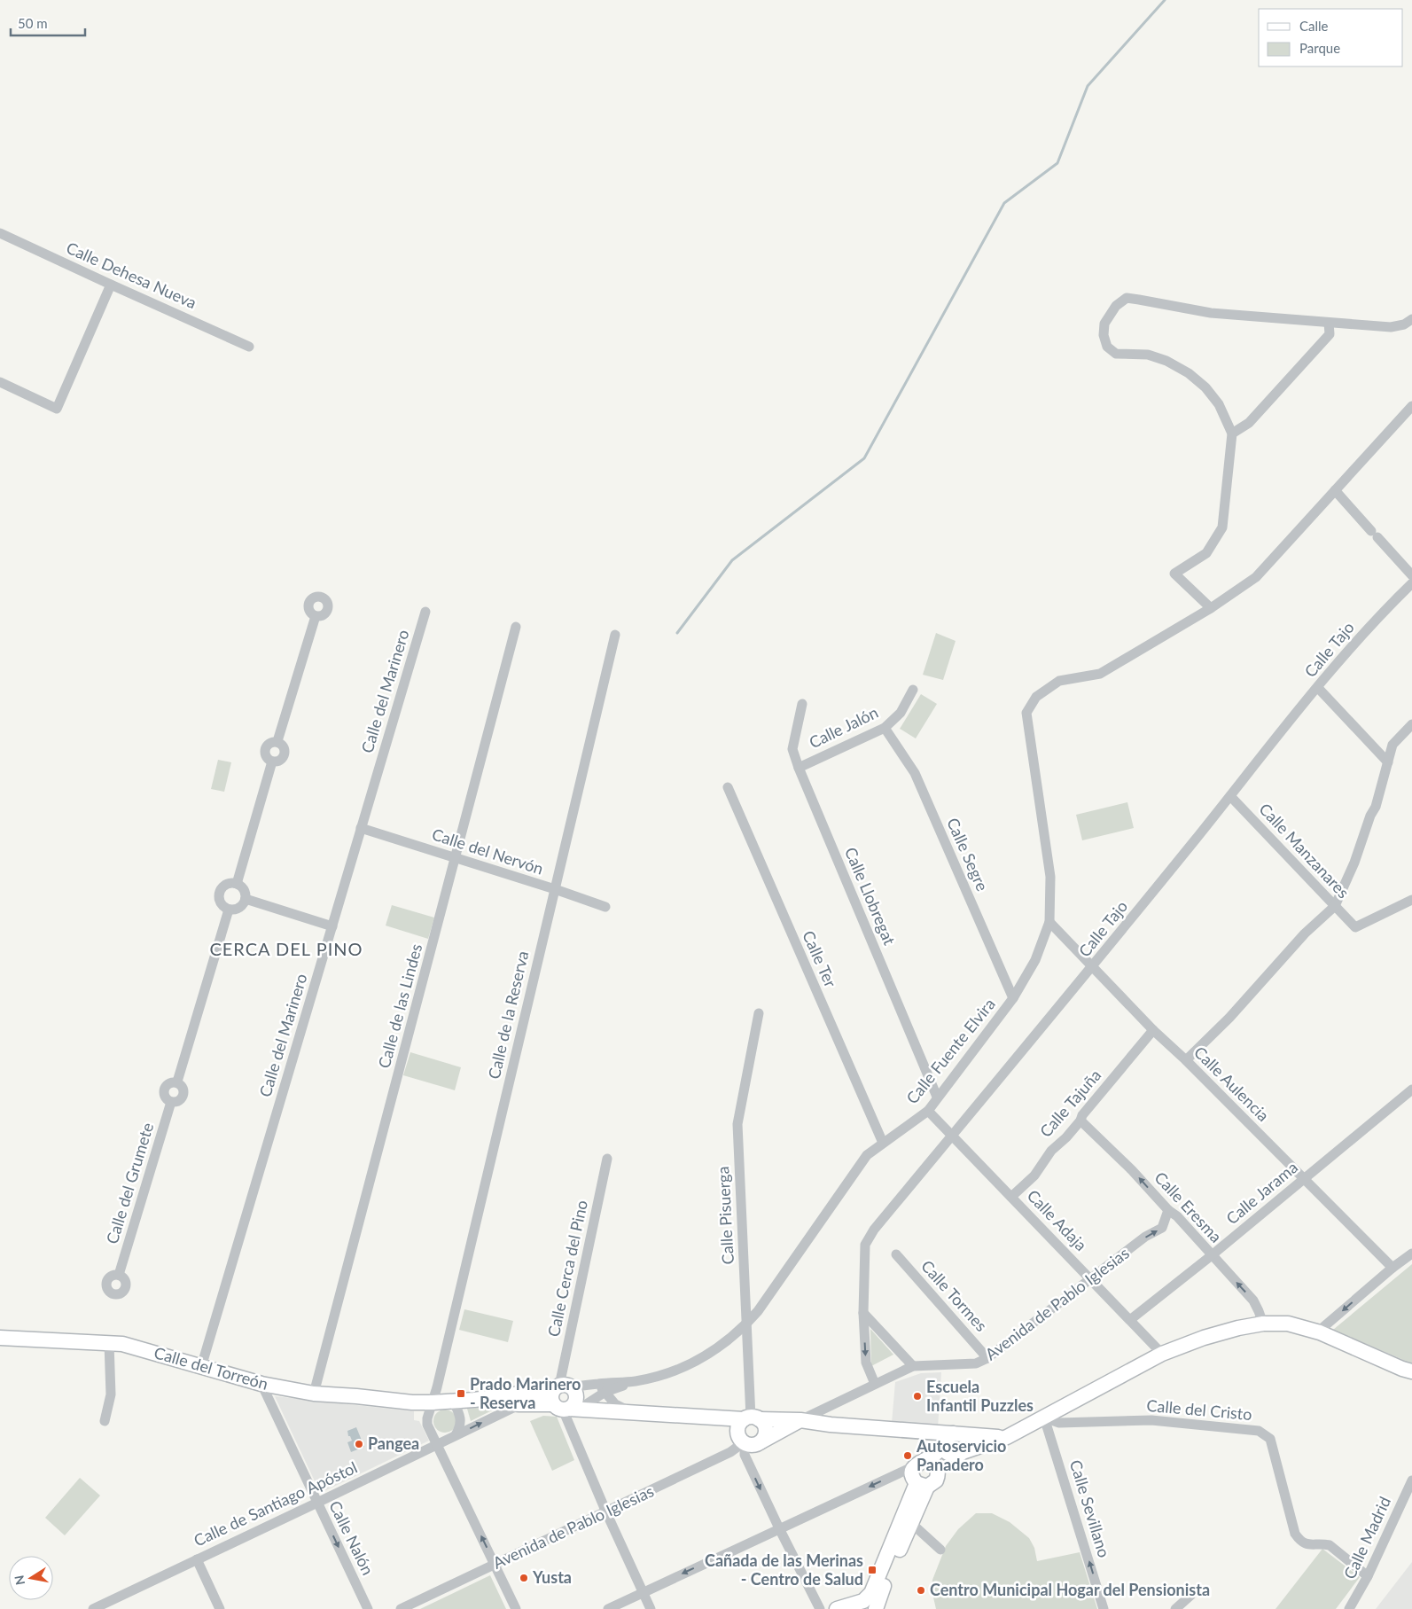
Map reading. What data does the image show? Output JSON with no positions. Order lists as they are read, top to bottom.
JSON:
{
  "streets": {
    "street": [
      "Calle Dehesa Nueva",
      "Calle Tajo",
      "Calle del Marinero",
      "Calle Jalón",
      "Calle Manzanares",
      "Calle del Nervón",
      "Calle Segre",
      "Calle Llobregat",
      "Calle Ter",
      "Calle de las Lindes",
      "Calle de la Reserva",
      "Calle Fuente Elvira",
      "Calle Aulencia",
      "Calle Tajuña",
      "Calle del Grumete",
      "Calle Jarama",
      "Calle Eresma",
      "Calle Pisuerga",
      "Calle Adaja",
      "Calle Cerca del Pino",
      "Calle Tormes",
      "Avenida de Pablo Iglesias",
      "Calle del Torreón",
      "Calle del Cristo",
      "Calle de Santiago Apóstol",
      "Calle Sevillano",
      "Calle Nalón",
      "Calle Madrid"
    ]
  },
  "crossings": [
    ["Calle Tajo", "Calle Manzanares"],
    ["Calle Tajo", "Calle Aulencia"],
    ["Calle Tajo", "Calle Adaja"],
    ["Calle Tajo", "Avenida de Pablo Iglesias"],
    ["Calle del Marinero", "Calle del Nervón"],
    ["Calle del Marinero", "Calle del Torreón"],
    ["Calle Jalón", "Calle Segre"],
    ["Calle Jalón", "Calle Llobregat"],
    ["Calle del Nervón", "Calle de las Lindes"],
    ["Calle del Nervón", "Calle de la Reserva"],
    ["Calle Segre", "Calle Fuente Elvira"],
    ["Calle Llobregat", "Calle Fuente Elvira"],
    ["Calle Ter", "Calle Fuente Elvira"],
    ["Calle de las Lindes", "Calle del Torreón"],
    ["Calle de la Reserva", "Calle del Torreón"],
    ["Calle de la Reserva", "Calle de Santiago Apóstol"],
    ["Calle Fuente Elvira", "Calle Aulencia"],
    ["Calle Fuente Elvira", "Calle Pisuerga"],
    ["Calle Fuente Elvira", "Calle Adaja"],
    ["Calle Fuente Elvira", "Calle Cerca del Pino"],
    ["Calle Aulencia", "Calle Tajuña"],
    ["Calle Aulencia", "Calle Jarama"],
    ["Calle Tajuña", "Calle Eresma"],
    ["Calle Tajuña", "Calle Adaja"],
    ["Calle Jarama", "Calle Eresma"],
    ["Calle Jarama", "Calle Adaja"],
    ["Calle Eresma", "Avenida de Pablo Iglesias"],
    ["Calle Pisuerga", "Avenida de Pablo Iglesias"],
    ["Calle Adaja", "Avenida de Pablo Iglesias"],
    ["Calle Tormes", "Avenida de Pablo Iglesias"],
    ["Calle del Torreón", "Calle de Santiago Apóstol"],
    ["Calle del Torreón", "Calle Nalón"],
    ["Calle del Cristo", "Calle Sevillano"],
    ["Calle del Cristo", "Calle Madrid"],
    ["Calle de Santiago Apóstol", "Calle Nalón"]
  ],
  "one_way": ["Calle Eresma", "Calle Sevillano", "Calle Nalón"],
  "districts": ["CERCA DEL PINO"],
  "places": {
    "transit": ["Prado Marinero - Reserva", "Cañada de las Merinas - Centro de Salud"],
    "other": [
      "Escuela Infantil Puzzles",
      "Pangea",
      "Autoservicio Panadero",
      "Yusta",
      "Centro Municipal Hogar del Pensionista"
    ]
  },
  "legend": ["Calle", "Parque"],
  "scale_bar": "50 m",
  "north": "left"
}
